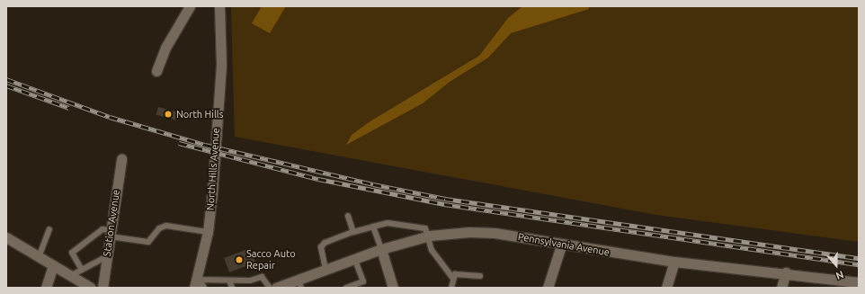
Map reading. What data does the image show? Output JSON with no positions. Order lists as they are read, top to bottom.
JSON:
{
  "streets": {
    "main road": ["North Hills Avenue", "Station Avenue", "Pennsylvania Avenue"]
  },
  "places": ["North Hills", "Sacco Auto Repair"],
  "north": "bottom"
}
